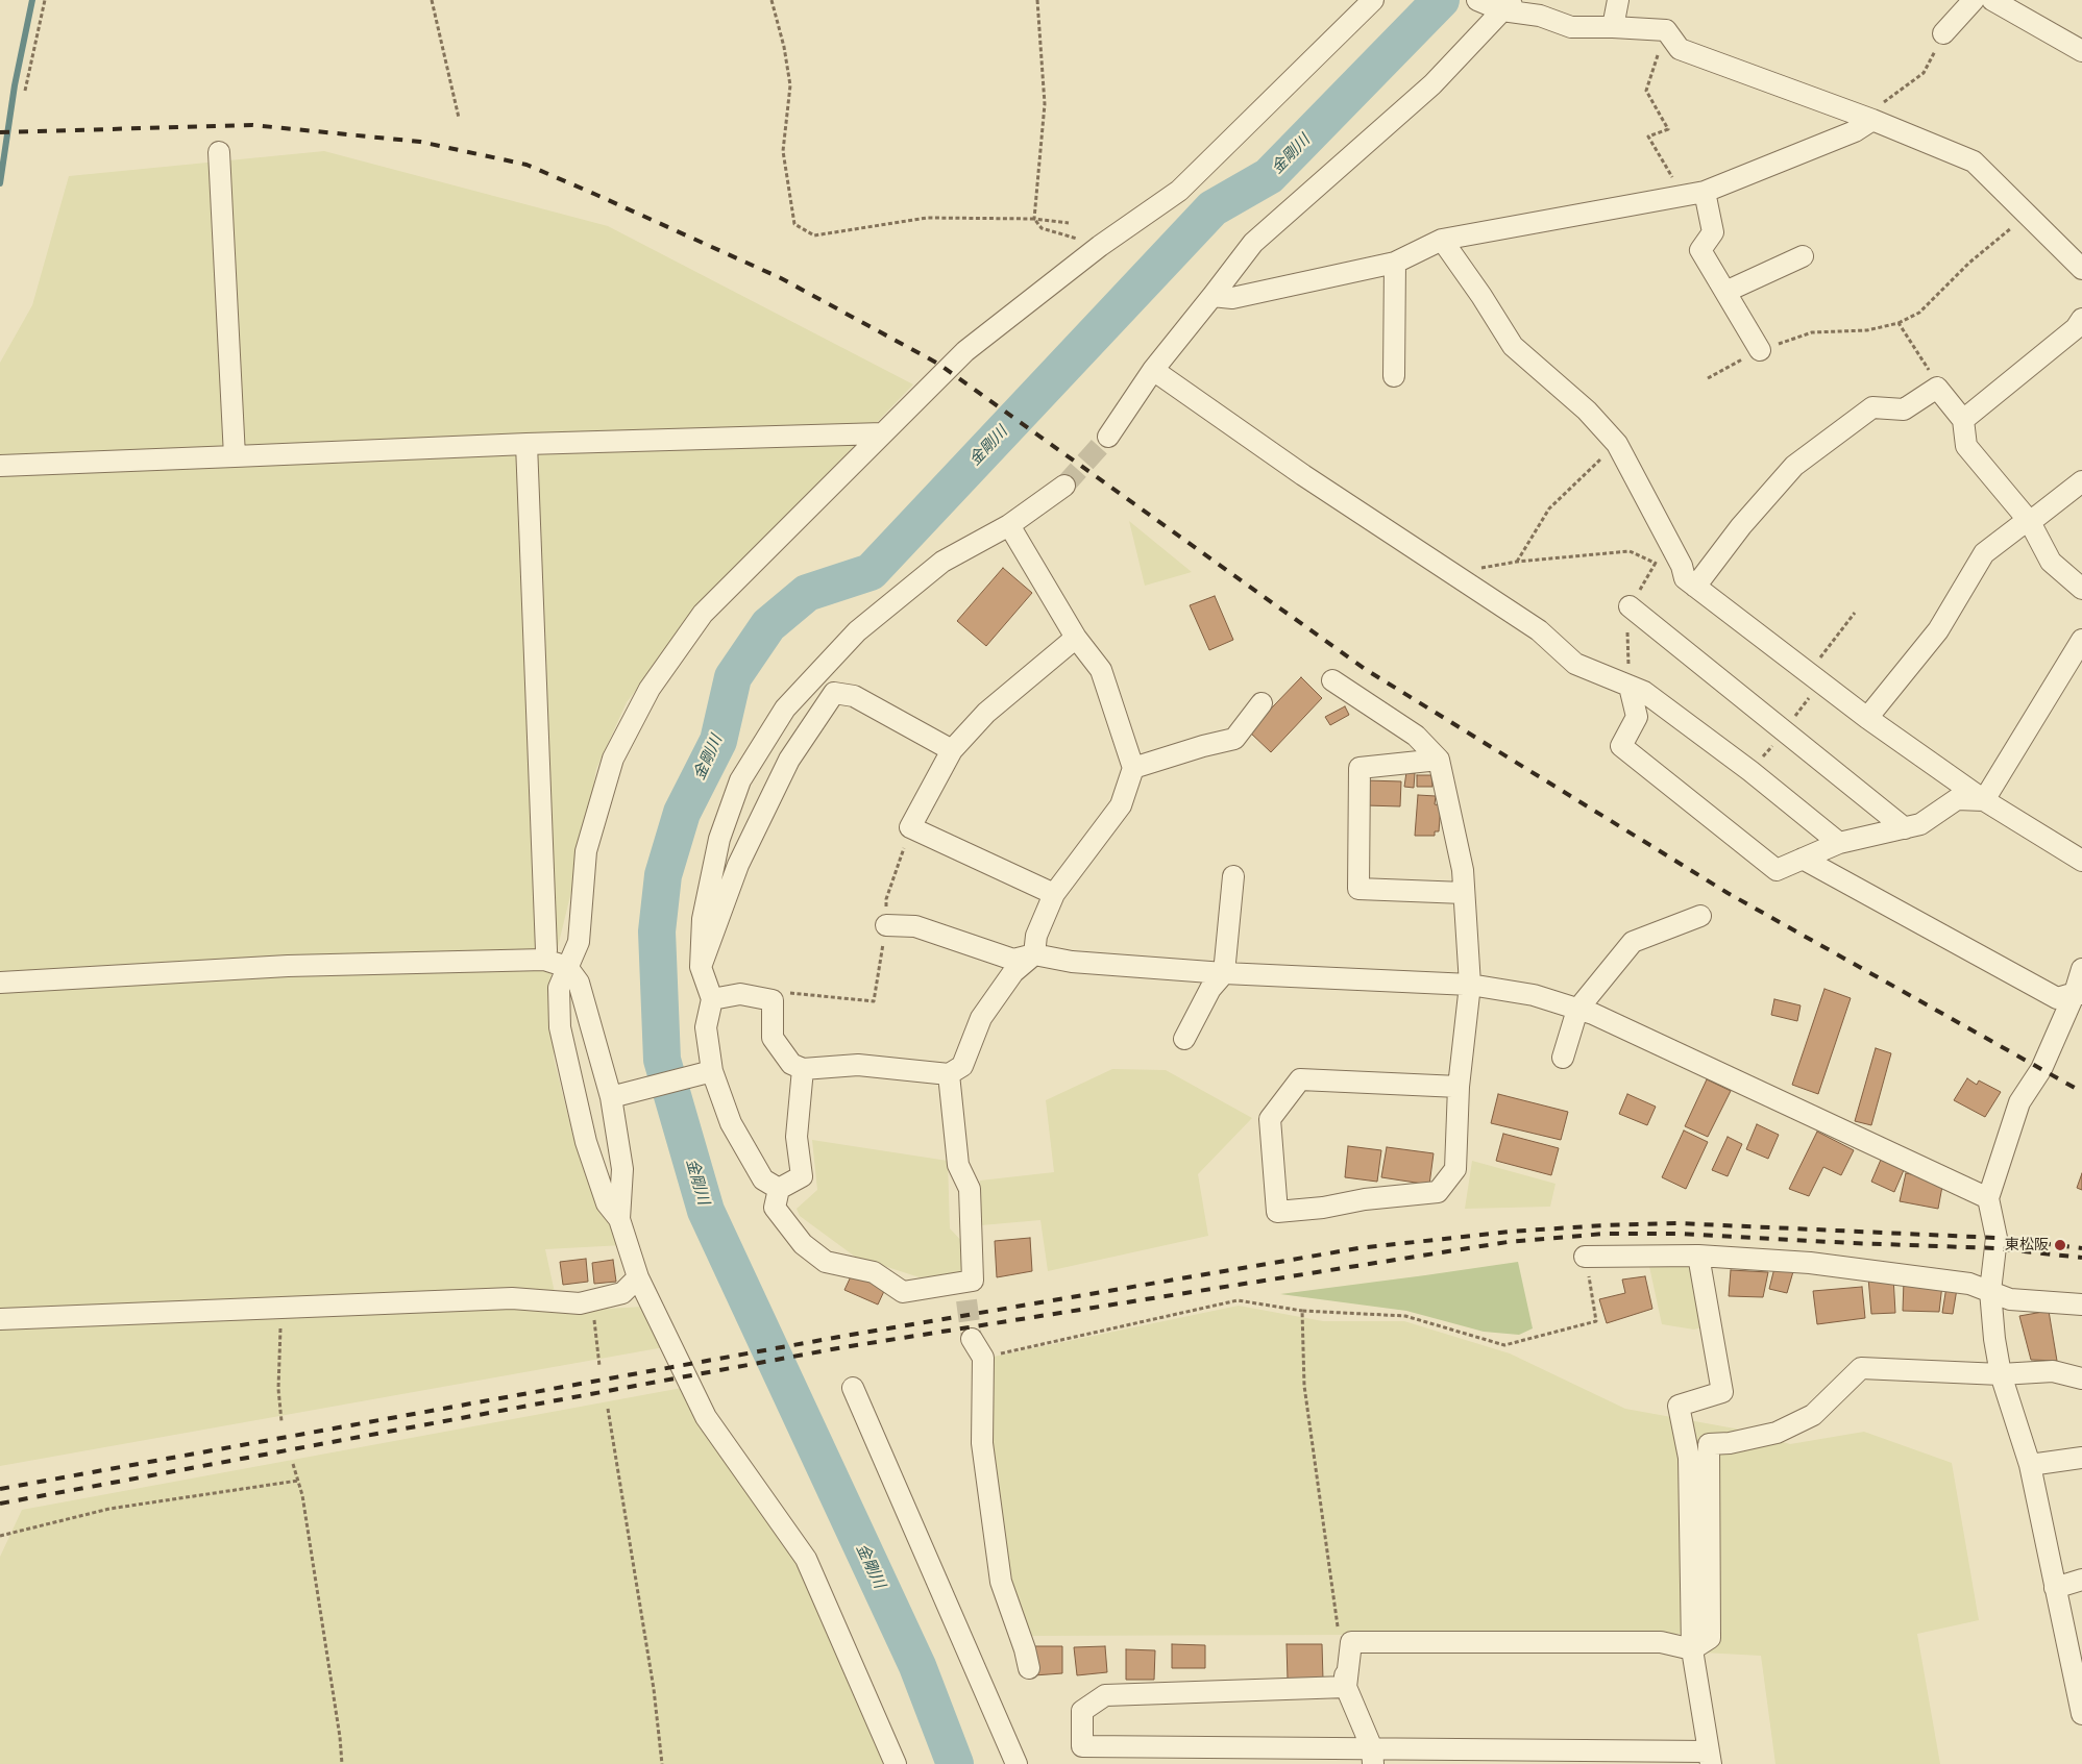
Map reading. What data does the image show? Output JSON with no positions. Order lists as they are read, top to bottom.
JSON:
{
  "water": ["金剛川"],
  "places": ["東松阪"]
}
